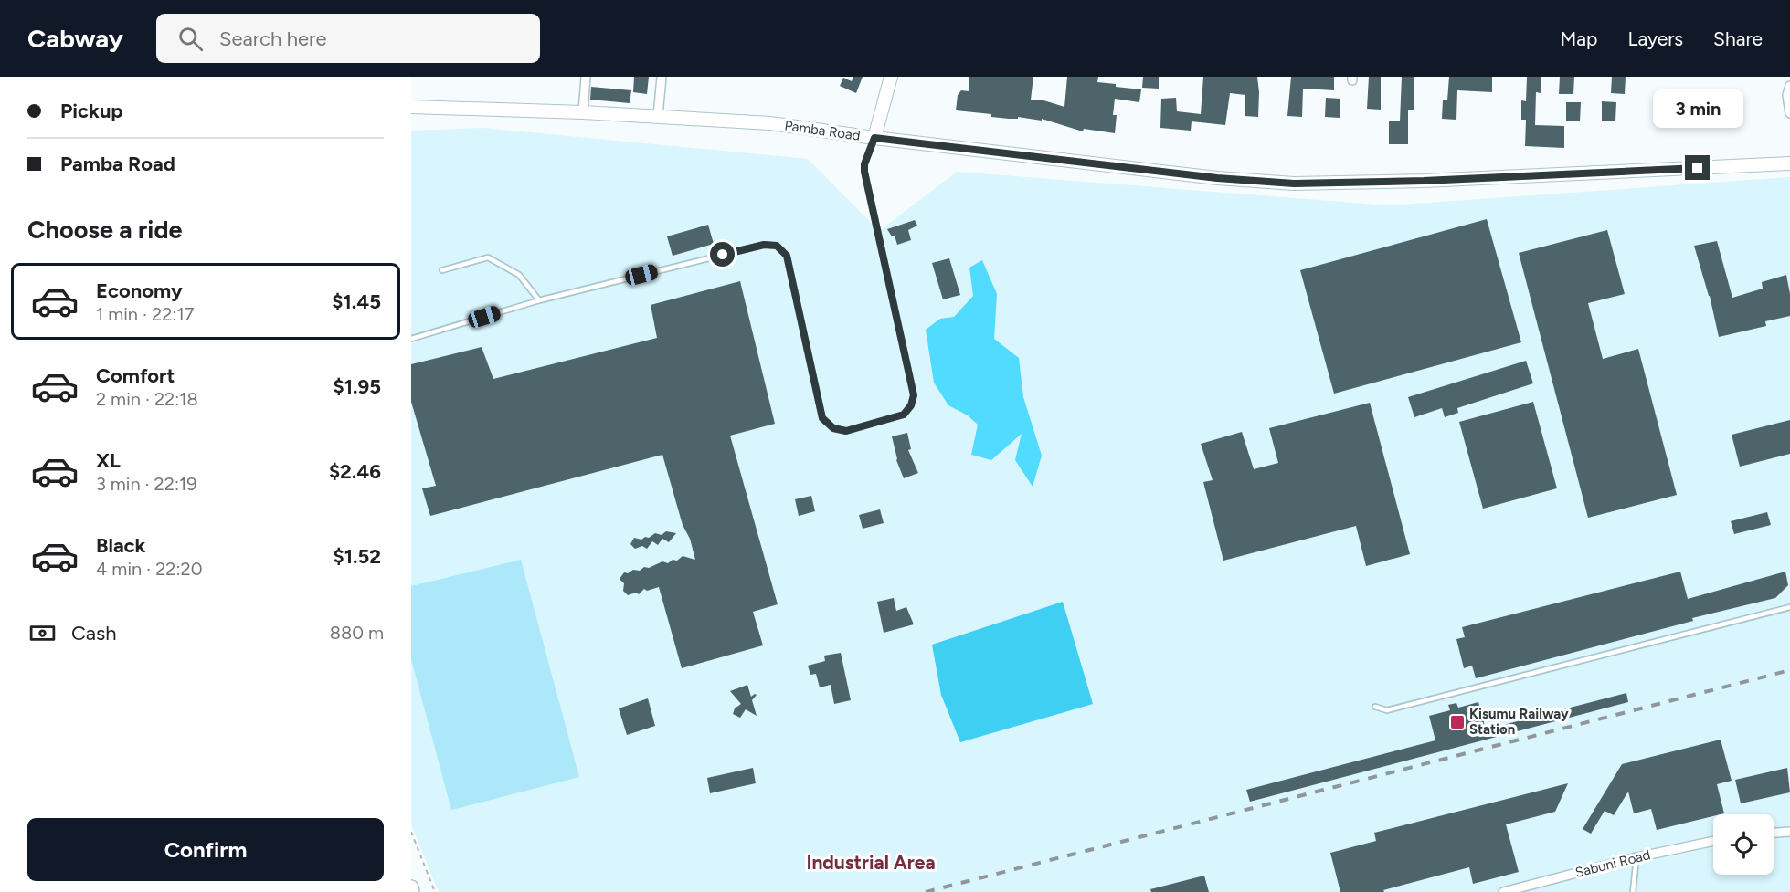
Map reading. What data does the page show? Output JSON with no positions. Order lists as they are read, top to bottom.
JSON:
{
  "streets": {
    "main road": ["Pamba Road"],
    "street": ["Sabuni Road"]
  },
  "districts": ["Industrial Area"],
  "places": {
    "transit": ["Kisumu Railway Station"]
  },
  "page": {
    "header": "Cabway",
    "search": "Search here",
    "nav": ["Map", "Layers", "Share"],
    "banner": ["Pickup", "Pamba Road"],
    "bubble": "3 min",
    "heading": "Choose a ride",
    "list": [
      {
        "name": "Economy",
        "note": "1 min · 22:17",
        "value": "$1.45"
      },
      {
        "name": "Comfort",
        "note": "2 min · 22:18",
        "value": "$1.95"
      },
      {
        "name": "XL",
        "note": "3 min · 22:19",
        "value": "$2.46"
      },
      {
        "name": "Black",
        "note": "4 min · 22:20",
        "value": "$1.52"
      }
    ],
    "pay": ["Cash", "880 m"],
    "buttons": "Confirm"
  }
}
